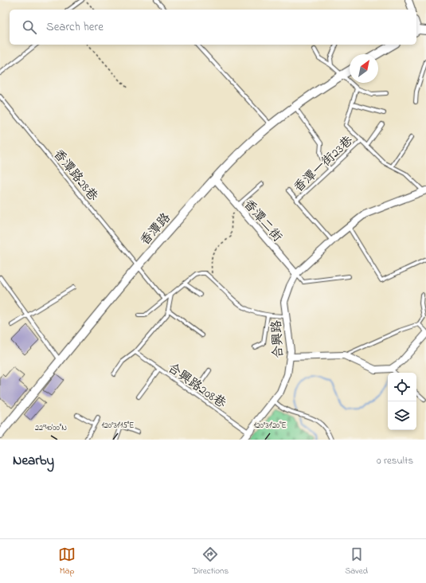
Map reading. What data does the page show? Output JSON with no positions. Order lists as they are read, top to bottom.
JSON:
{
  "streets": {
    "street": ["香潭二街", "香潭路", "合興路"],
    "lane": ["香潭一街23巷", "香潭路28巷", "合興路208巷"]
  },
  "crossings": [
    ["香潭路28巷", "香潭路"],
    ["香潭二街", "香潭路"],
    ["香潭二街", "合興路"],
    ["合興路", "合興路208巷"]
  ],
  "north": "top right",
  "page": {
    "search": "Search here",
    "heading": ["Nearby", "0 results"],
    "nav": ["Map", "Directions", "Saved"]
  },
  "coordinates": ["120°31'15\"E", "120°31'20\"E", "22°40'00\"N"]
}
